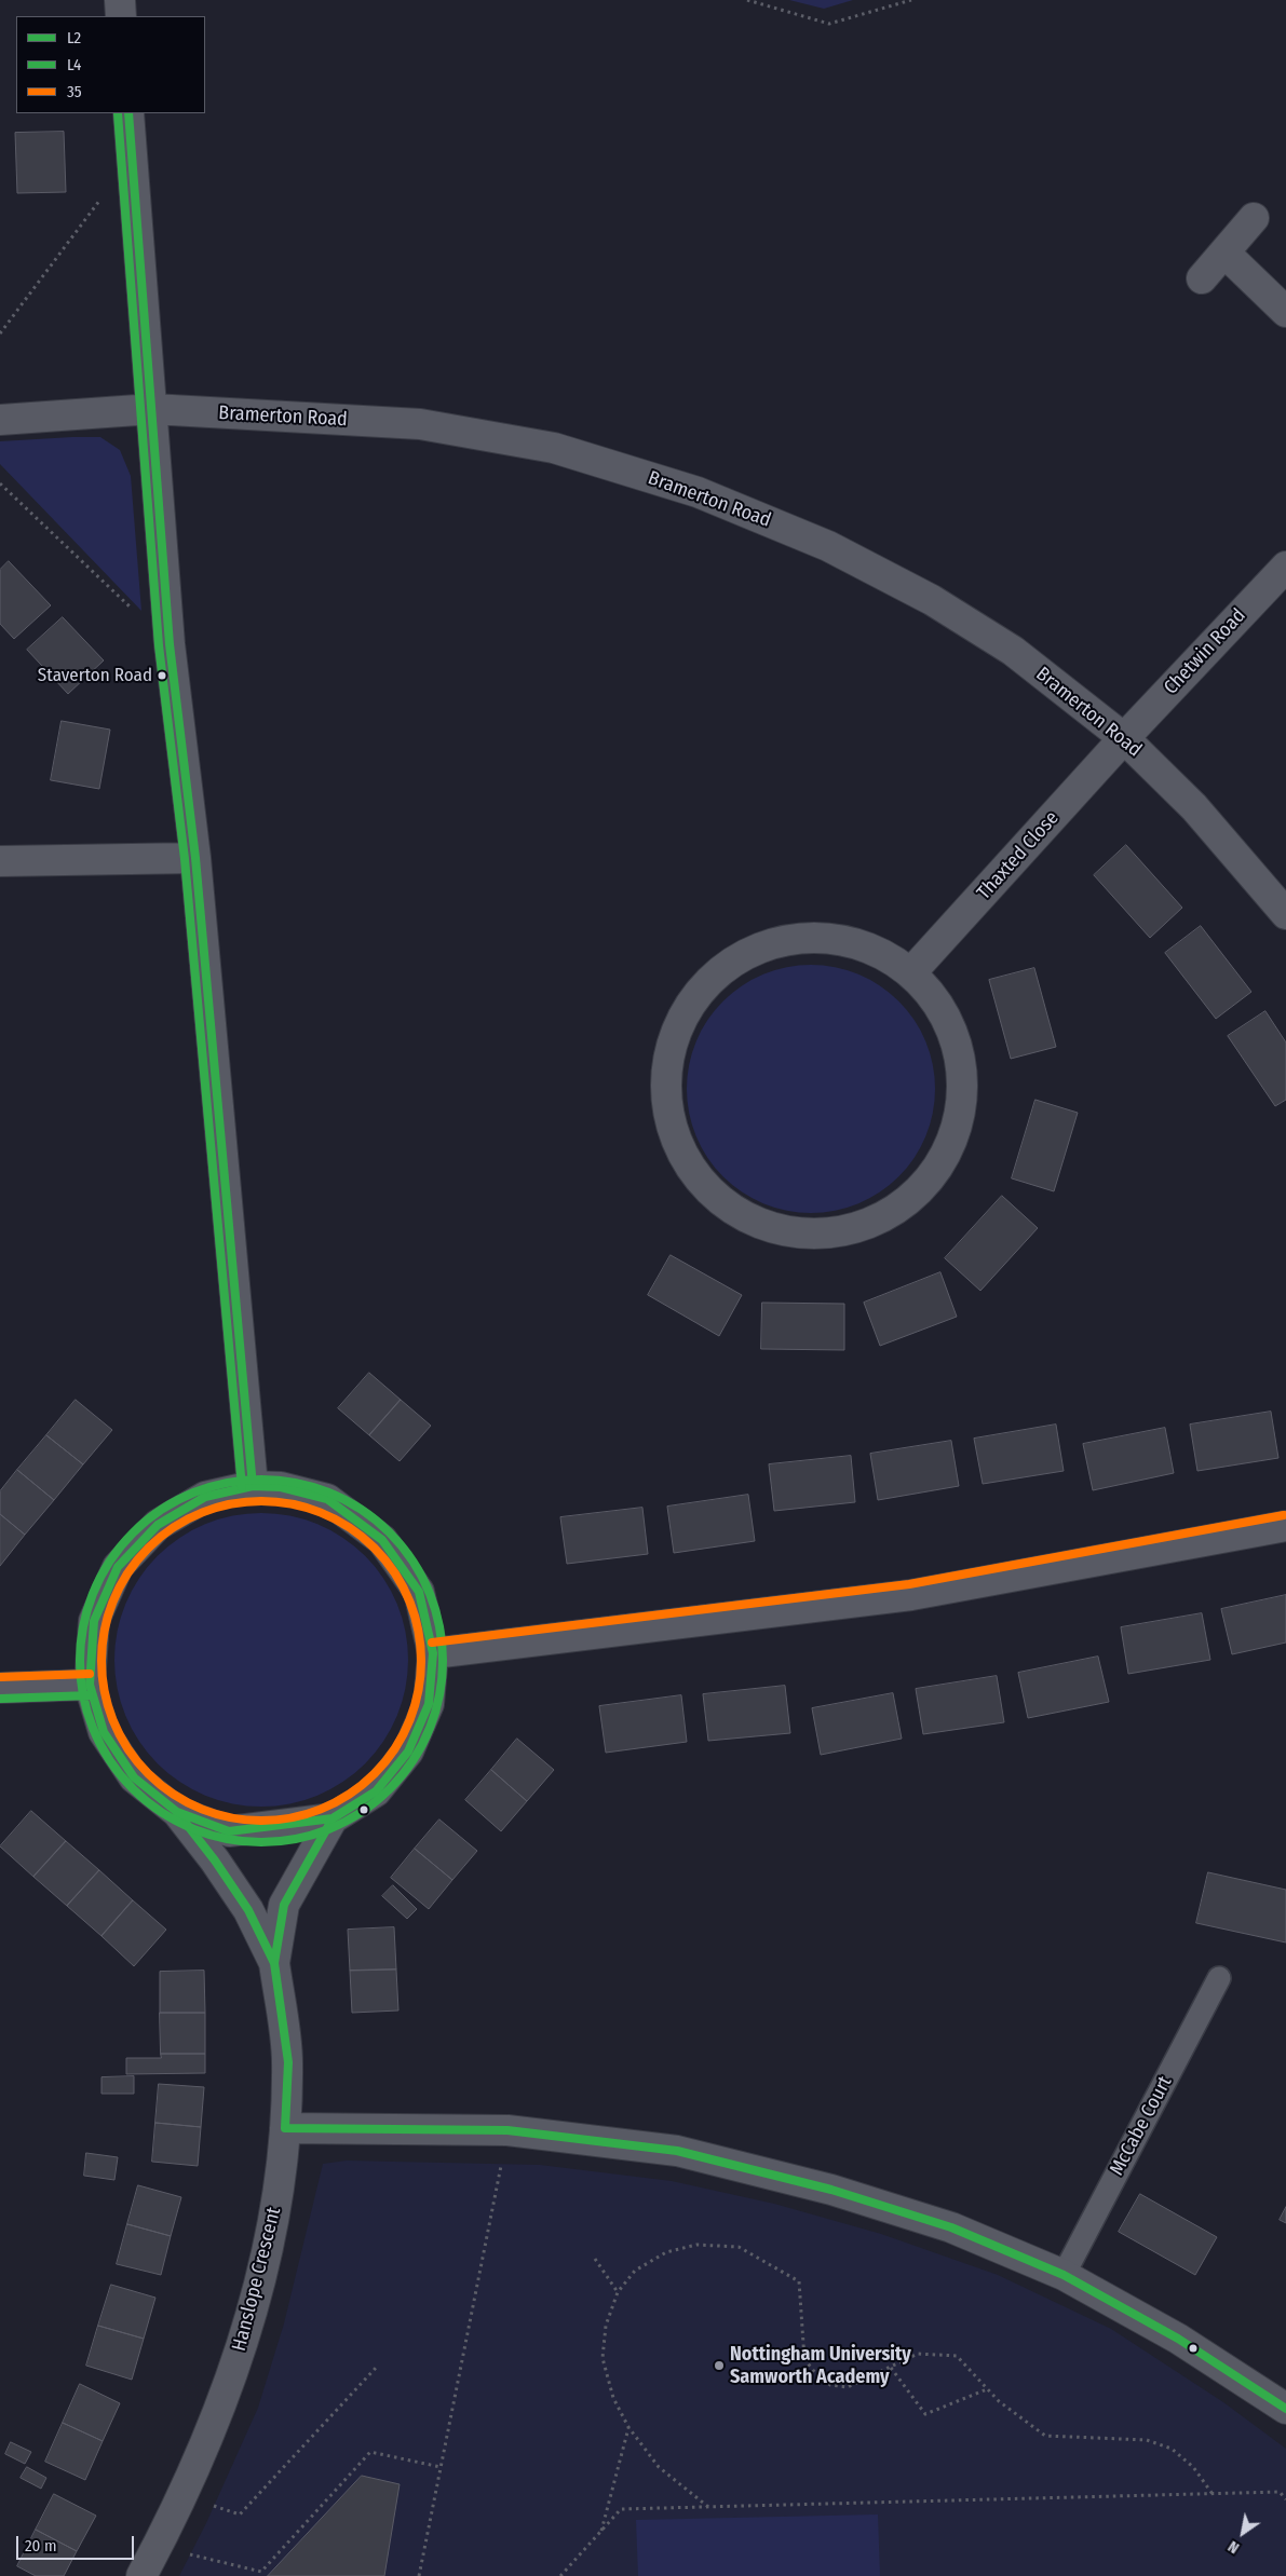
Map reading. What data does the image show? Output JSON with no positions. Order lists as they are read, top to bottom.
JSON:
{
  "streets": {
    "street": [
      "Bramerton Road",
      "Chetwin Road",
      "Thaxted Close",
      "Hanslope Crescent"
    ],
    "lane": ["McCabe Court"]
  },
  "crossings": [
    ["Bramerton Road", "Chetwin Road"],
    ["Bramerton Road", "Thaxted Close"],
    ["Chetwin Road", "Thaxted Close"]
  ],
  "places": ["Staverton Road", "Nottingham University Samworth Academy"],
  "lines": ["transit line L2", "transit line L4", "transit line 35"],
  "legend": ["L2", "L4", "35"],
  "scale_bar": "20 m",
  "north": "bottom left"
}
